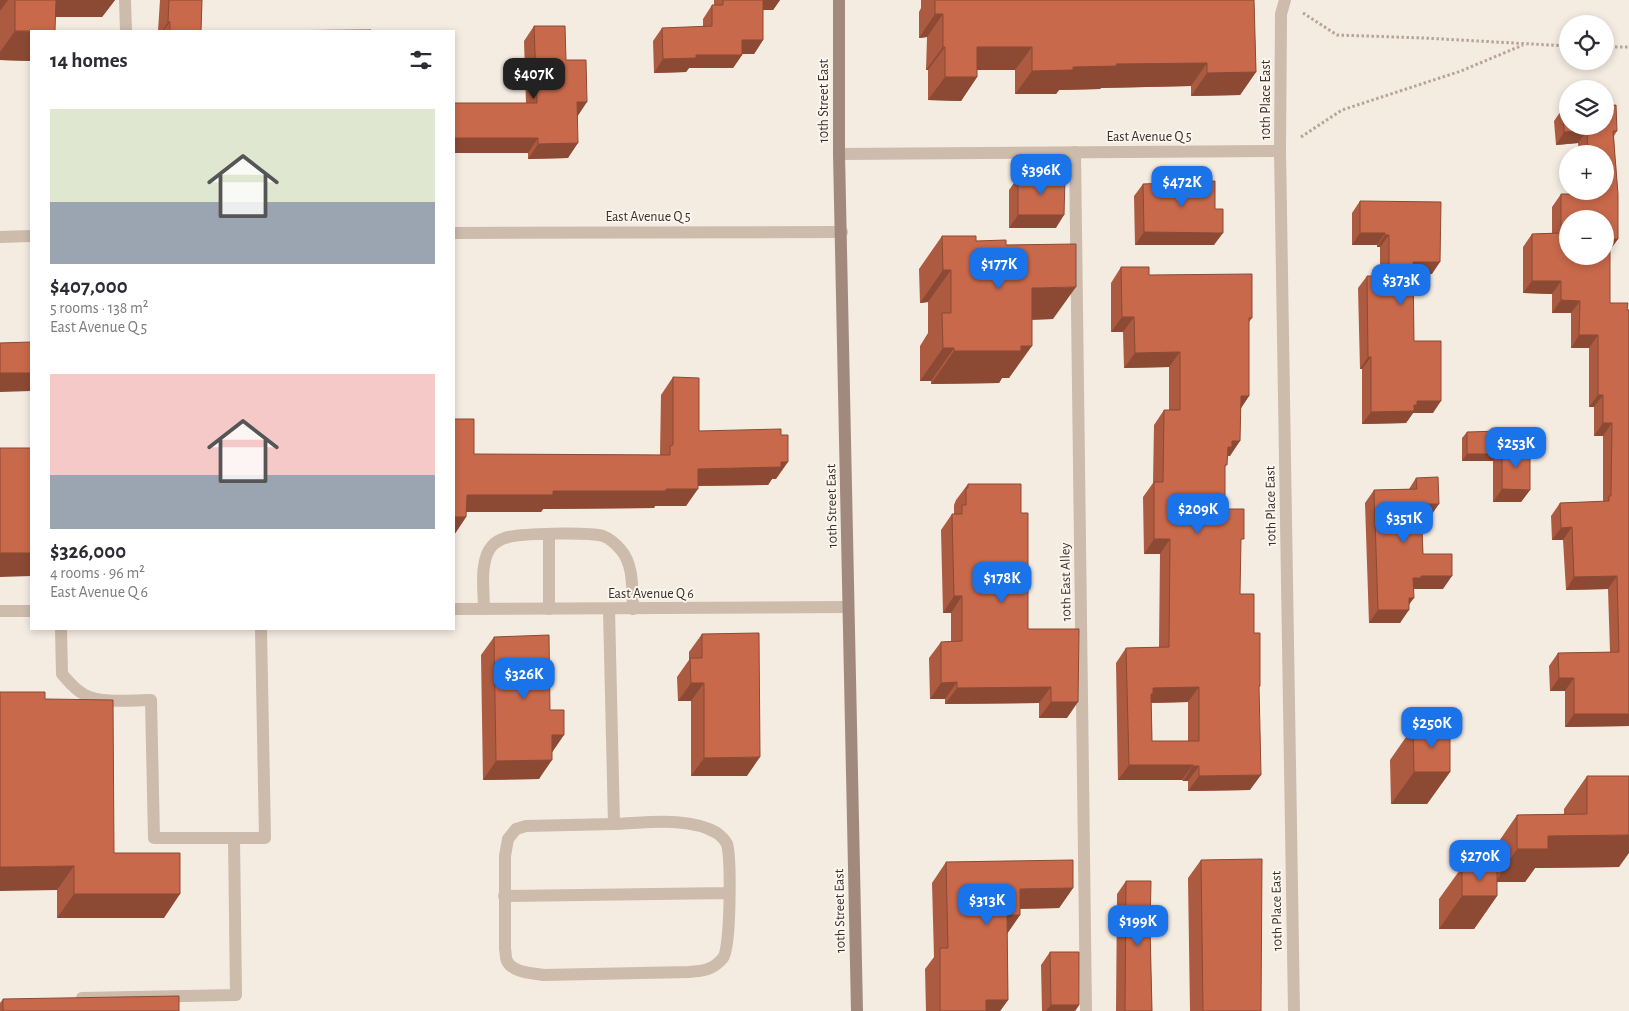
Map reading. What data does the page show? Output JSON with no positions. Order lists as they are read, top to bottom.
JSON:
{
  "streets": {
    "main road": ["10th Street East"],
    "street": [
      "10th Place East",
      "East Avenue Q 5",
      "10th East Alley",
      "East Avenue Q 6"
    ]
  },
  "crossings": [
    ["10th Place East", "East Avenue Q 5"],
    ["10th Street East", "East Avenue Q 5"],
    ["10th Street East", "East Avenue Q 6"],
    ["East Avenue Q 5", "10th East Alley"]
  ],
  "page": {
    "map_buttons": ["+", "−"],
    "heading": "14 homes",
    "price": [
      "$407K",
      "$396K",
      "$472K",
      "$177K",
      "$373K",
      "$253K",
      "$209K",
      "$351K",
      "$178K",
      "$326K",
      "$250K",
      "$270K",
      "$313K",
      "$199K"
    ],
    "list": [
      {
        "name": "$407,000",
        "note": "5 rooms · 138 m² · East Avenue Q 5"
      },
      {
        "name": "$326,000",
        "note": "4 rooms · 96 m² · East Avenue Q 6"
      }
    ]
  }
}
